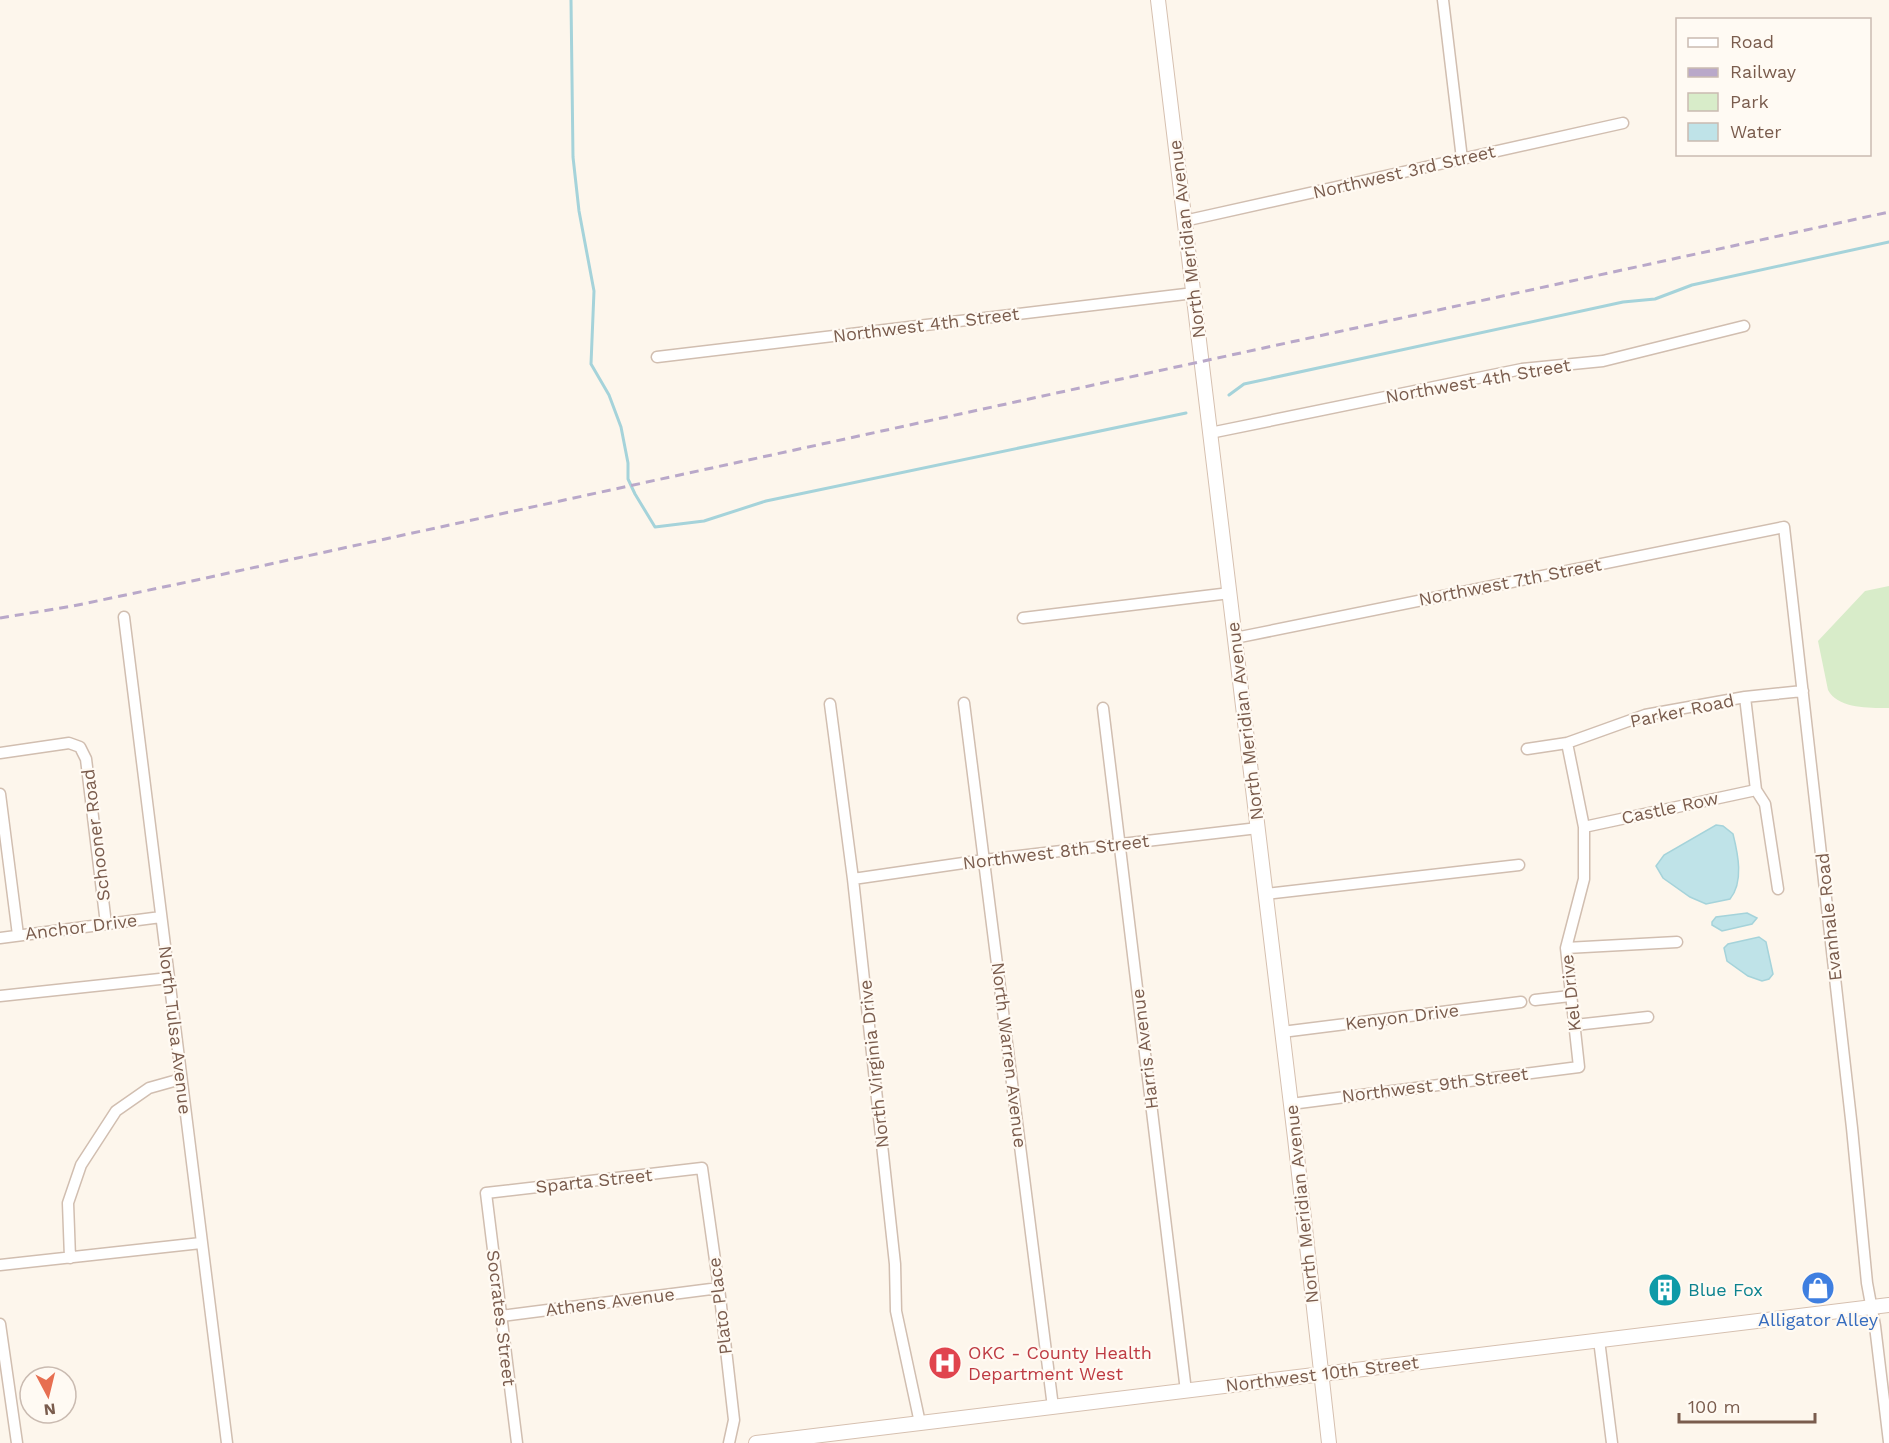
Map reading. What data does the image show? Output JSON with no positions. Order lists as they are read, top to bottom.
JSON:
{
  "streets": {
    "main road": ["North Meridian Avenue", "Northwest 10th Street"],
    "street": [
      "Northwest 3rd Street",
      "Northwest 4th Street",
      "Northwest 7th Street",
      "Parker Road",
      "Castle Row",
      "Schooner Road",
      "Northwest 8th Street",
      "Evanhale Road",
      "Anchor Drive",
      "Kel Drive",
      "Kenyon Drive",
      "North Tulsa Avenue",
      "Harris Avenue",
      "North Warren Avenue",
      "North Virginia Drive",
      "Northwest 9th Street",
      "Sparta Street",
      "Athens Avenue",
      "Plato Place",
      "Socrates Street"
    ]
  },
  "crossings": [
    ["Northwest 3rd Street", "North Meridian Avenue"],
    ["North Meridian Avenue", "Northwest 4th Street"],
    ["North Meridian Avenue", "Northwest 7th Street"],
    ["North Meridian Avenue", "Northwest 8th Street"],
    ["North Meridian Avenue", "Kenyon Drive"],
    ["North Meridian Avenue", "Northwest 9th Street"],
    ["North Meridian Avenue", "Northwest 10th Street"],
    ["Northwest 7th Street", "Evanhale Road"],
    ["Parker Road", "Evanhale Road"],
    ["Parker Road", "Kel Drive"],
    ["Castle Row", "Kel Drive"],
    ["Schooner Road", "Anchor Drive"],
    ["Northwest 8th Street", "Harris Avenue"],
    ["Northwest 8th Street", "North Warren Avenue"],
    ["Northwest 8th Street", "North Virginia Drive"],
    ["Evanhale Road", "Northwest 10th Street"],
    ["Anchor Drive", "North Tulsa Avenue"],
    ["Kel Drive", "Northwest 9th Street"],
    ["Harris Avenue", "Northwest 10th Street"],
    ["North Warren Avenue", "Northwest 10th Street"],
    ["North Virginia Drive", "Northwest 10th Street"],
    ["Sparta Street", "Plato Place"],
    ["Sparta Street", "Socrates Street"],
    ["Athens Avenue", "Plato Place"],
    ["Athens Avenue", "Socrates Street"]
  ],
  "places": {
    "shop": ["Alligator Alley"],
    "building": ["Blue Fox"],
    "hospital": ["OKC - County Health Department West"]
  },
  "legend": [
    "Road",
    "Railway",
    "Park",
    "Water"
  ],
  "scale_bar": "100 m",
  "north": "bottom"
}
